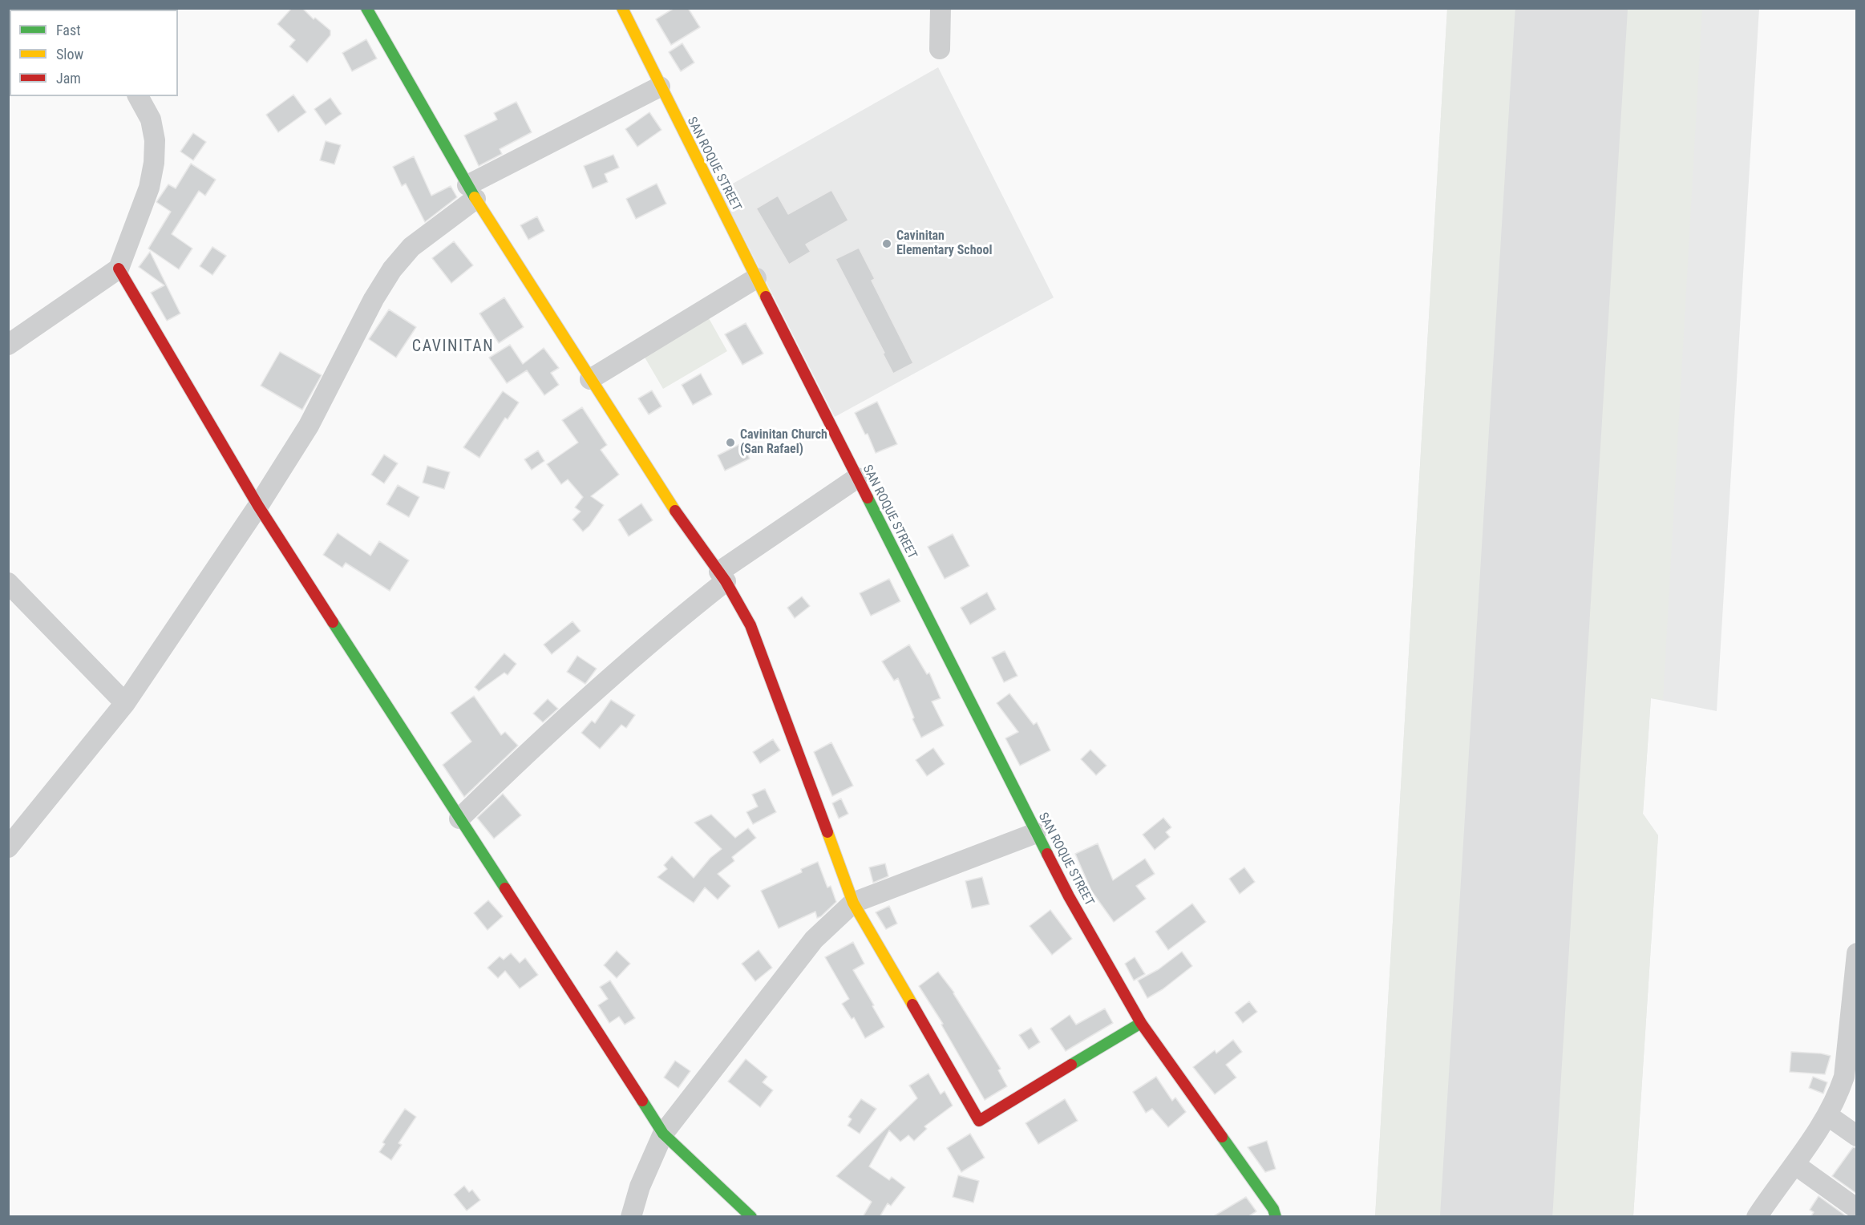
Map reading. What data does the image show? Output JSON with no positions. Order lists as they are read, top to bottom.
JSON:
{
  "streets": {
    "street": ["SAN ROQUE STREET"]
  },
  "districts": ["CAVINITAN"],
  "places": ["Cavinitan Elementary School", "Cavinitan Church (San Rafael)"],
  "legend": ["Fast", "Slow", "Jam"]
}
